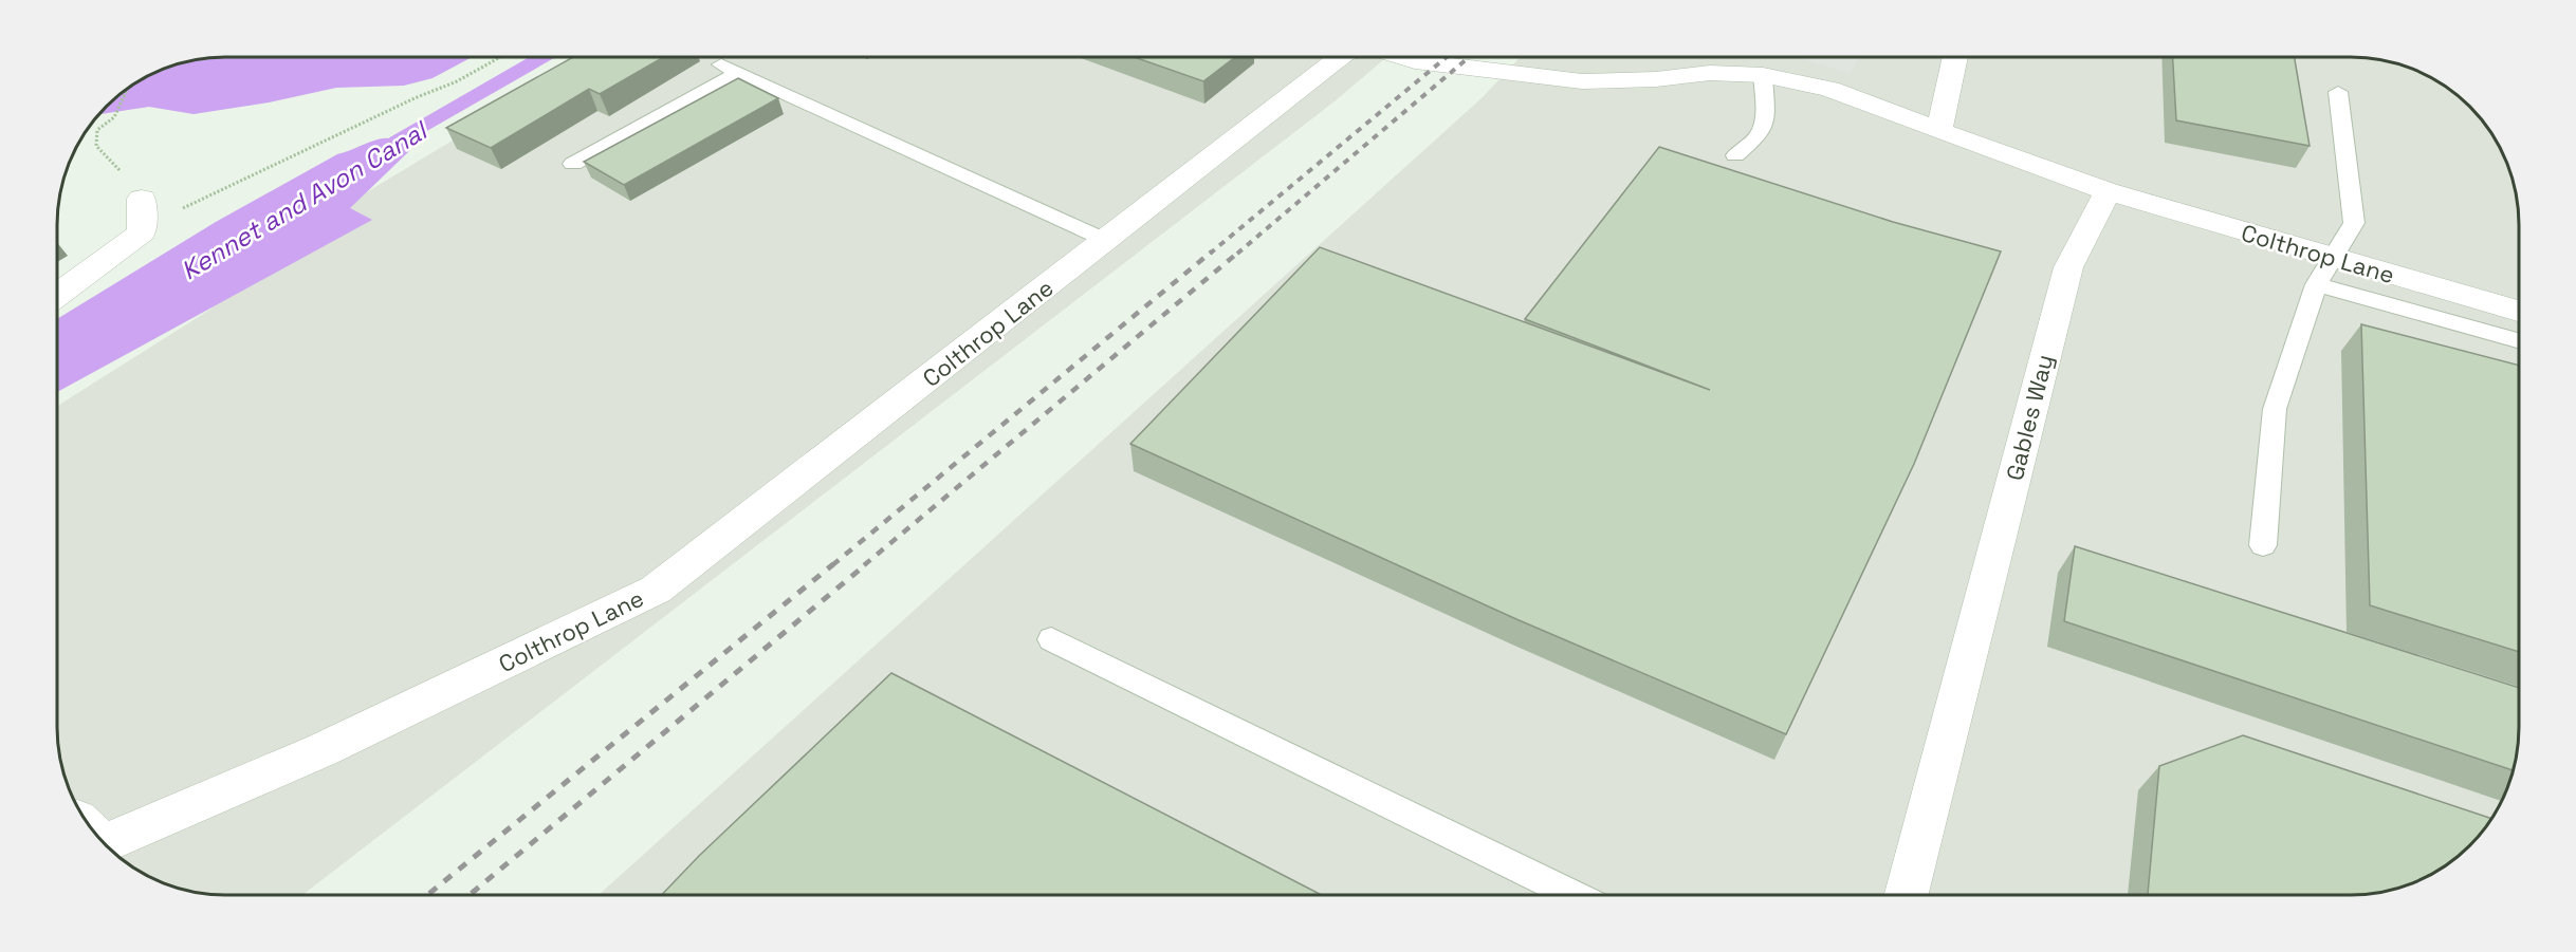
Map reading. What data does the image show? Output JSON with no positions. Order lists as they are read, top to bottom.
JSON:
{
  "streets": {
    "street": ["Colthrop Lane", "Gables Way"]
  },
  "crossings": [
    ["Colthrop Lane", "Gables Way"]
  ],
  "water": ["Kennet and Avon Canal"]
}
